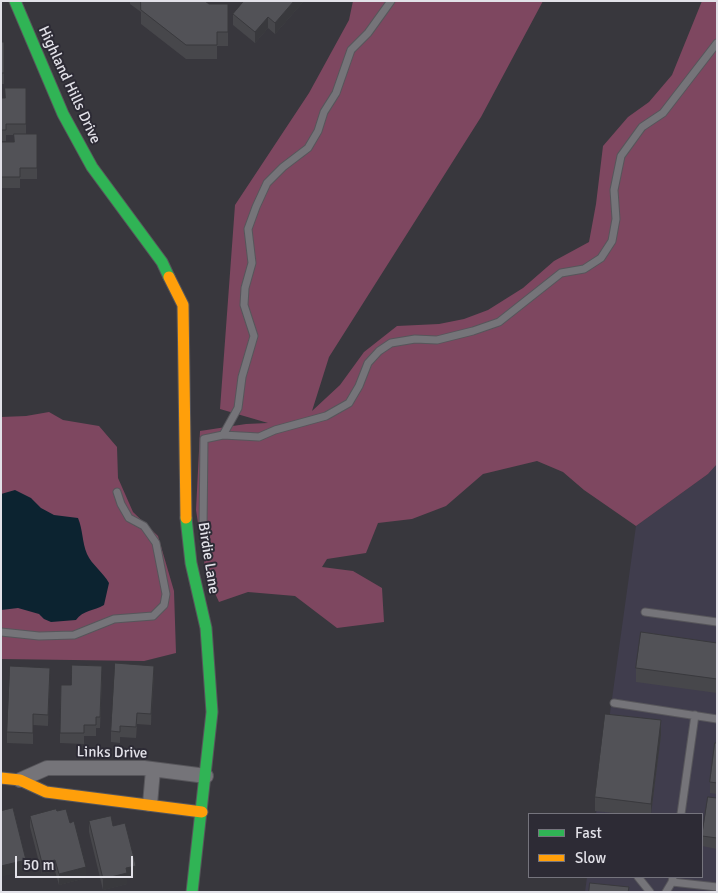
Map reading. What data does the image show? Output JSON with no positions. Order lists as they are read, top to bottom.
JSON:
{
  "streets": {
    "street": ["Highland Hills Drive", "Birdie Lane", "Links Drive"]
  },
  "crossings": [
    ["Highland Hills Drive", "Birdie Lane"],
    ["Birdie Lane", "Links Drive"]
  ],
  "legend": ["Fast", "Slow"],
  "scale_bar": "50 m"
}
